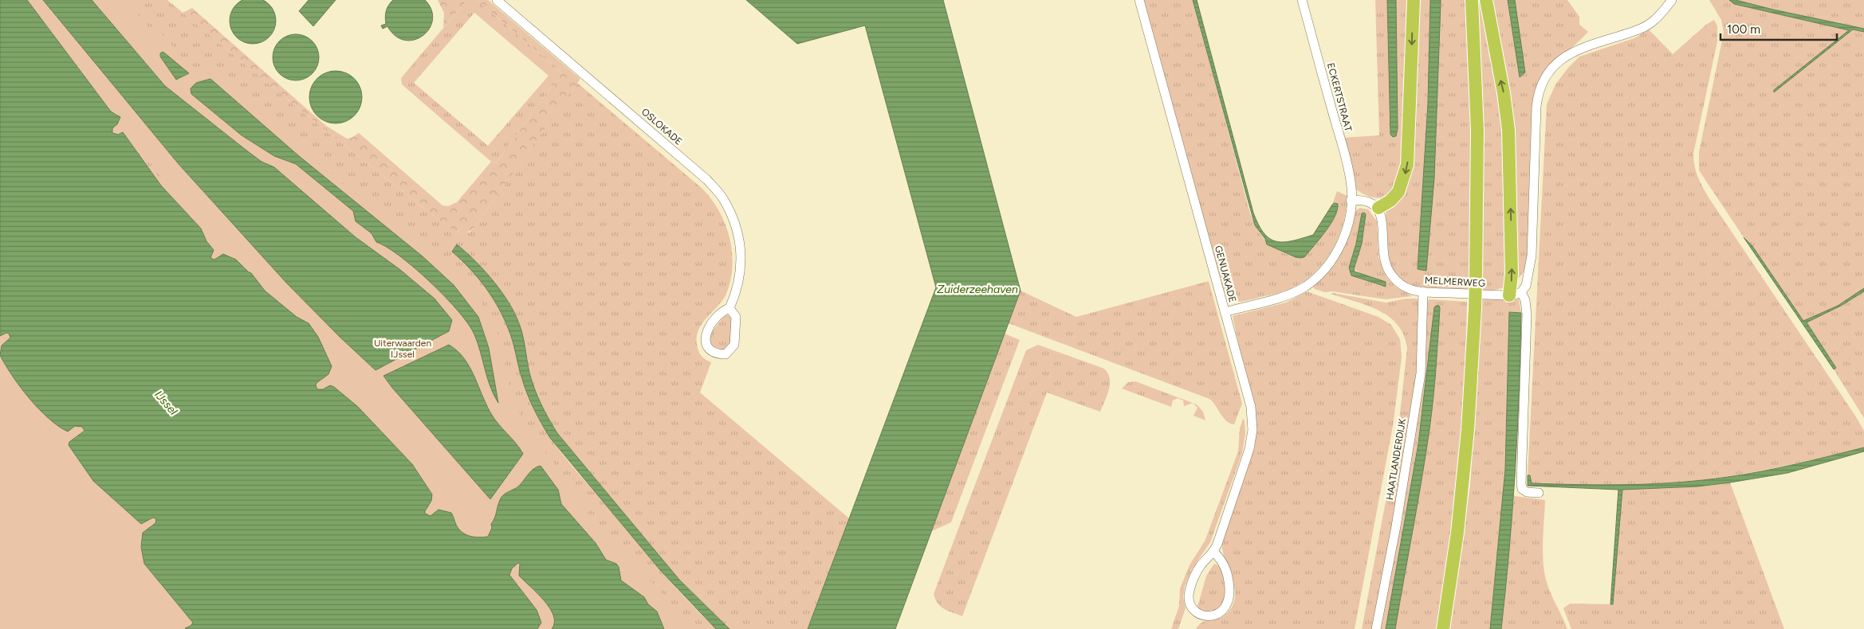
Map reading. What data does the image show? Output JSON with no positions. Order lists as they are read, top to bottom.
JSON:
{
  "streets": {
    "street": [
      "ECKERTSTRAAT",
      "OSLOKADE",
      "GENUAKADE",
      "MELMERWEG",
      "HAATLANDERDIJK"
    ]
  },
  "crossings": [
    ["MELMERWEG", "HAATLANDERDIJK"]
  ],
  "water": ["Zuiderzeehaven", "IJssel"],
  "parks": ["Uiterwaarden IJssel"],
  "scale_bar": "100 m"
}
